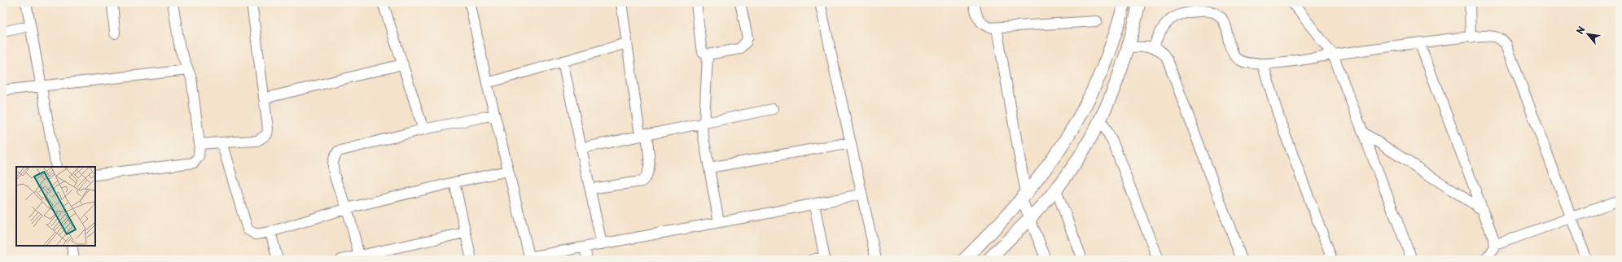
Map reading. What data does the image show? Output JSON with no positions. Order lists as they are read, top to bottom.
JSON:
{
  "north": "top left"
}
